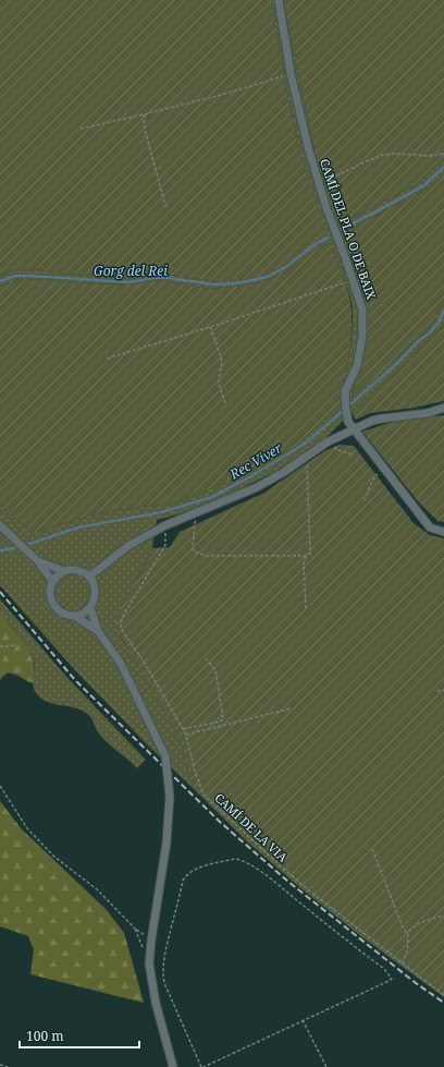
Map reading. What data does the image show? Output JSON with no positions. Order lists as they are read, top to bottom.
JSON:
{
  "streets": {
    "street": ["CAMÍ DEL PLA O DE BAIX"],
    "path": ["CAMÍ DE LA VIA"]
  },
  "water": ["Gorg del Rei", "Rec Viver"],
  "scale_bar": "100 m"
}
